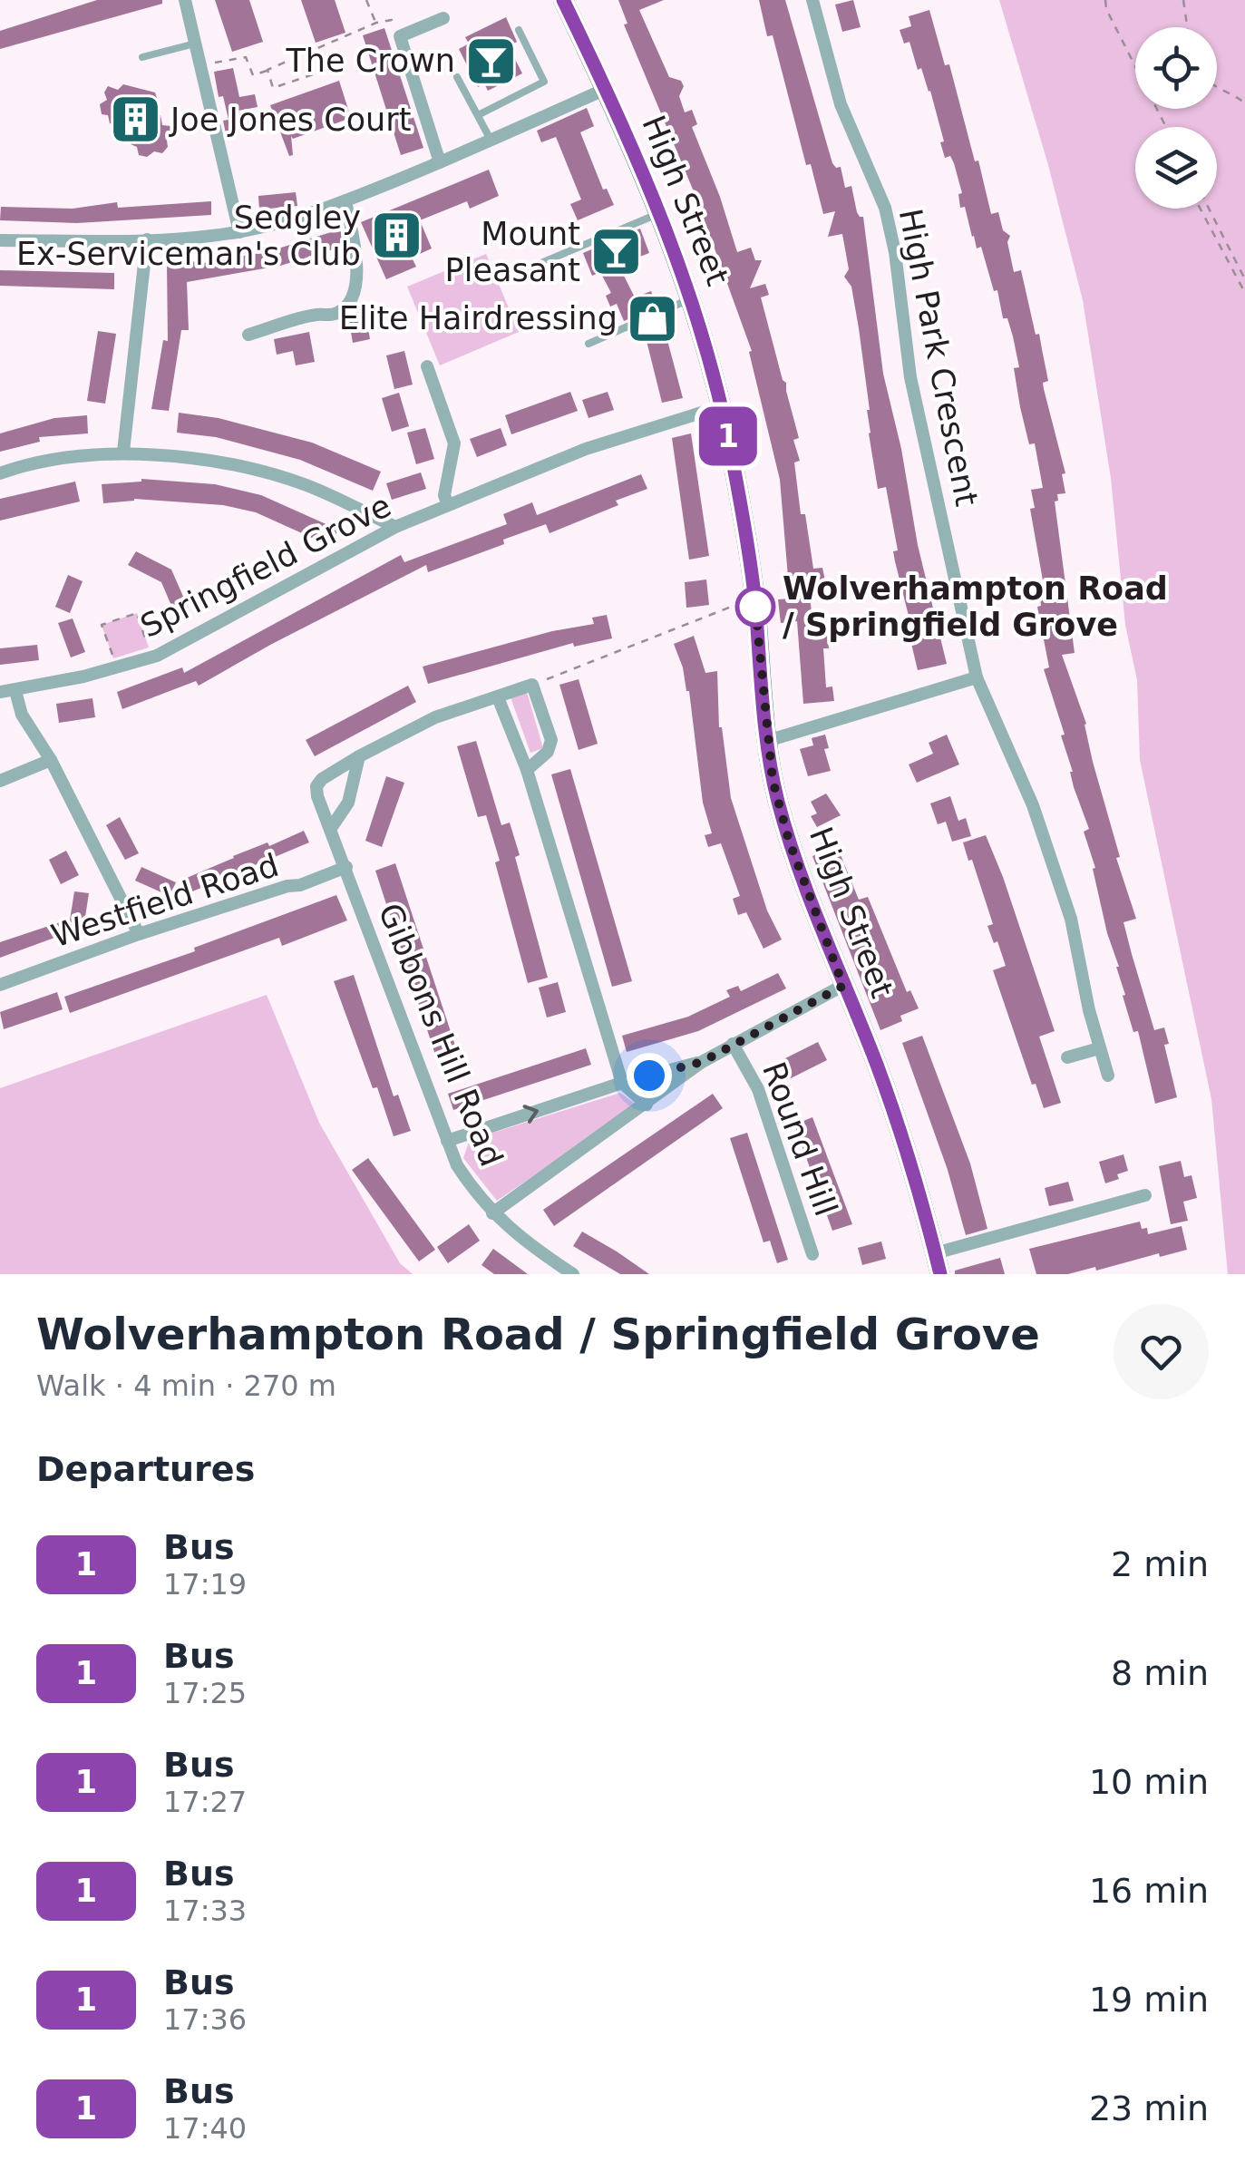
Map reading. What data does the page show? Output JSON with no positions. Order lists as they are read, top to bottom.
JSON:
{
  "streets": {
    "main road": ["High Street"],
    "street": [
      "High Park Crescent",
      "Springfield Grove",
      "Westfield Road",
      "Gibbons Hill Road",
      "Round Hill"
    ]
  },
  "crossings": [
    ["High Street", "Springfield Grove"],
    ["Westfield Road", "Gibbons Hill Road"]
  ],
  "places": {
    "bar": ["The Crown", "Mount Pleasant"],
    "building": ["Joe Jones Court", "Sedgley Ex-Serviceman's Club"],
    "shop": ["Elite Hairdressing"],
    "other": ["Wolverhampton Road / Springfield Grove"]
  },
  "lines": ["bus line 1"],
  "page": {
    "on_map": "1",
    "heading": [
      ["Wolverhampton Road / Springfield Grove", "Walk · 4 min · 270 m"],
      "Departures"
    ],
    "list": [
      {
        "mark": "1",
        "name": "Bus",
        "note": "17:19",
        "value": "2 min"
      },
      {
        "mark": "1",
        "name": "Bus",
        "note": "17:25",
        "value": "8 min"
      },
      {
        "mark": "1",
        "name": "Bus",
        "note": "17:27",
        "value": "10 min"
      },
      {
        "mark": "1",
        "name": "Bus",
        "note": "17:33",
        "value": "16 min"
      },
      {
        "mark": "1",
        "name": "Bus",
        "note": "17:36",
        "value": "19 min"
      },
      {
        "mark": "1",
        "name": "Bus",
        "note": "17:40",
        "value": "23 min"
      }
    ]
  }
}
